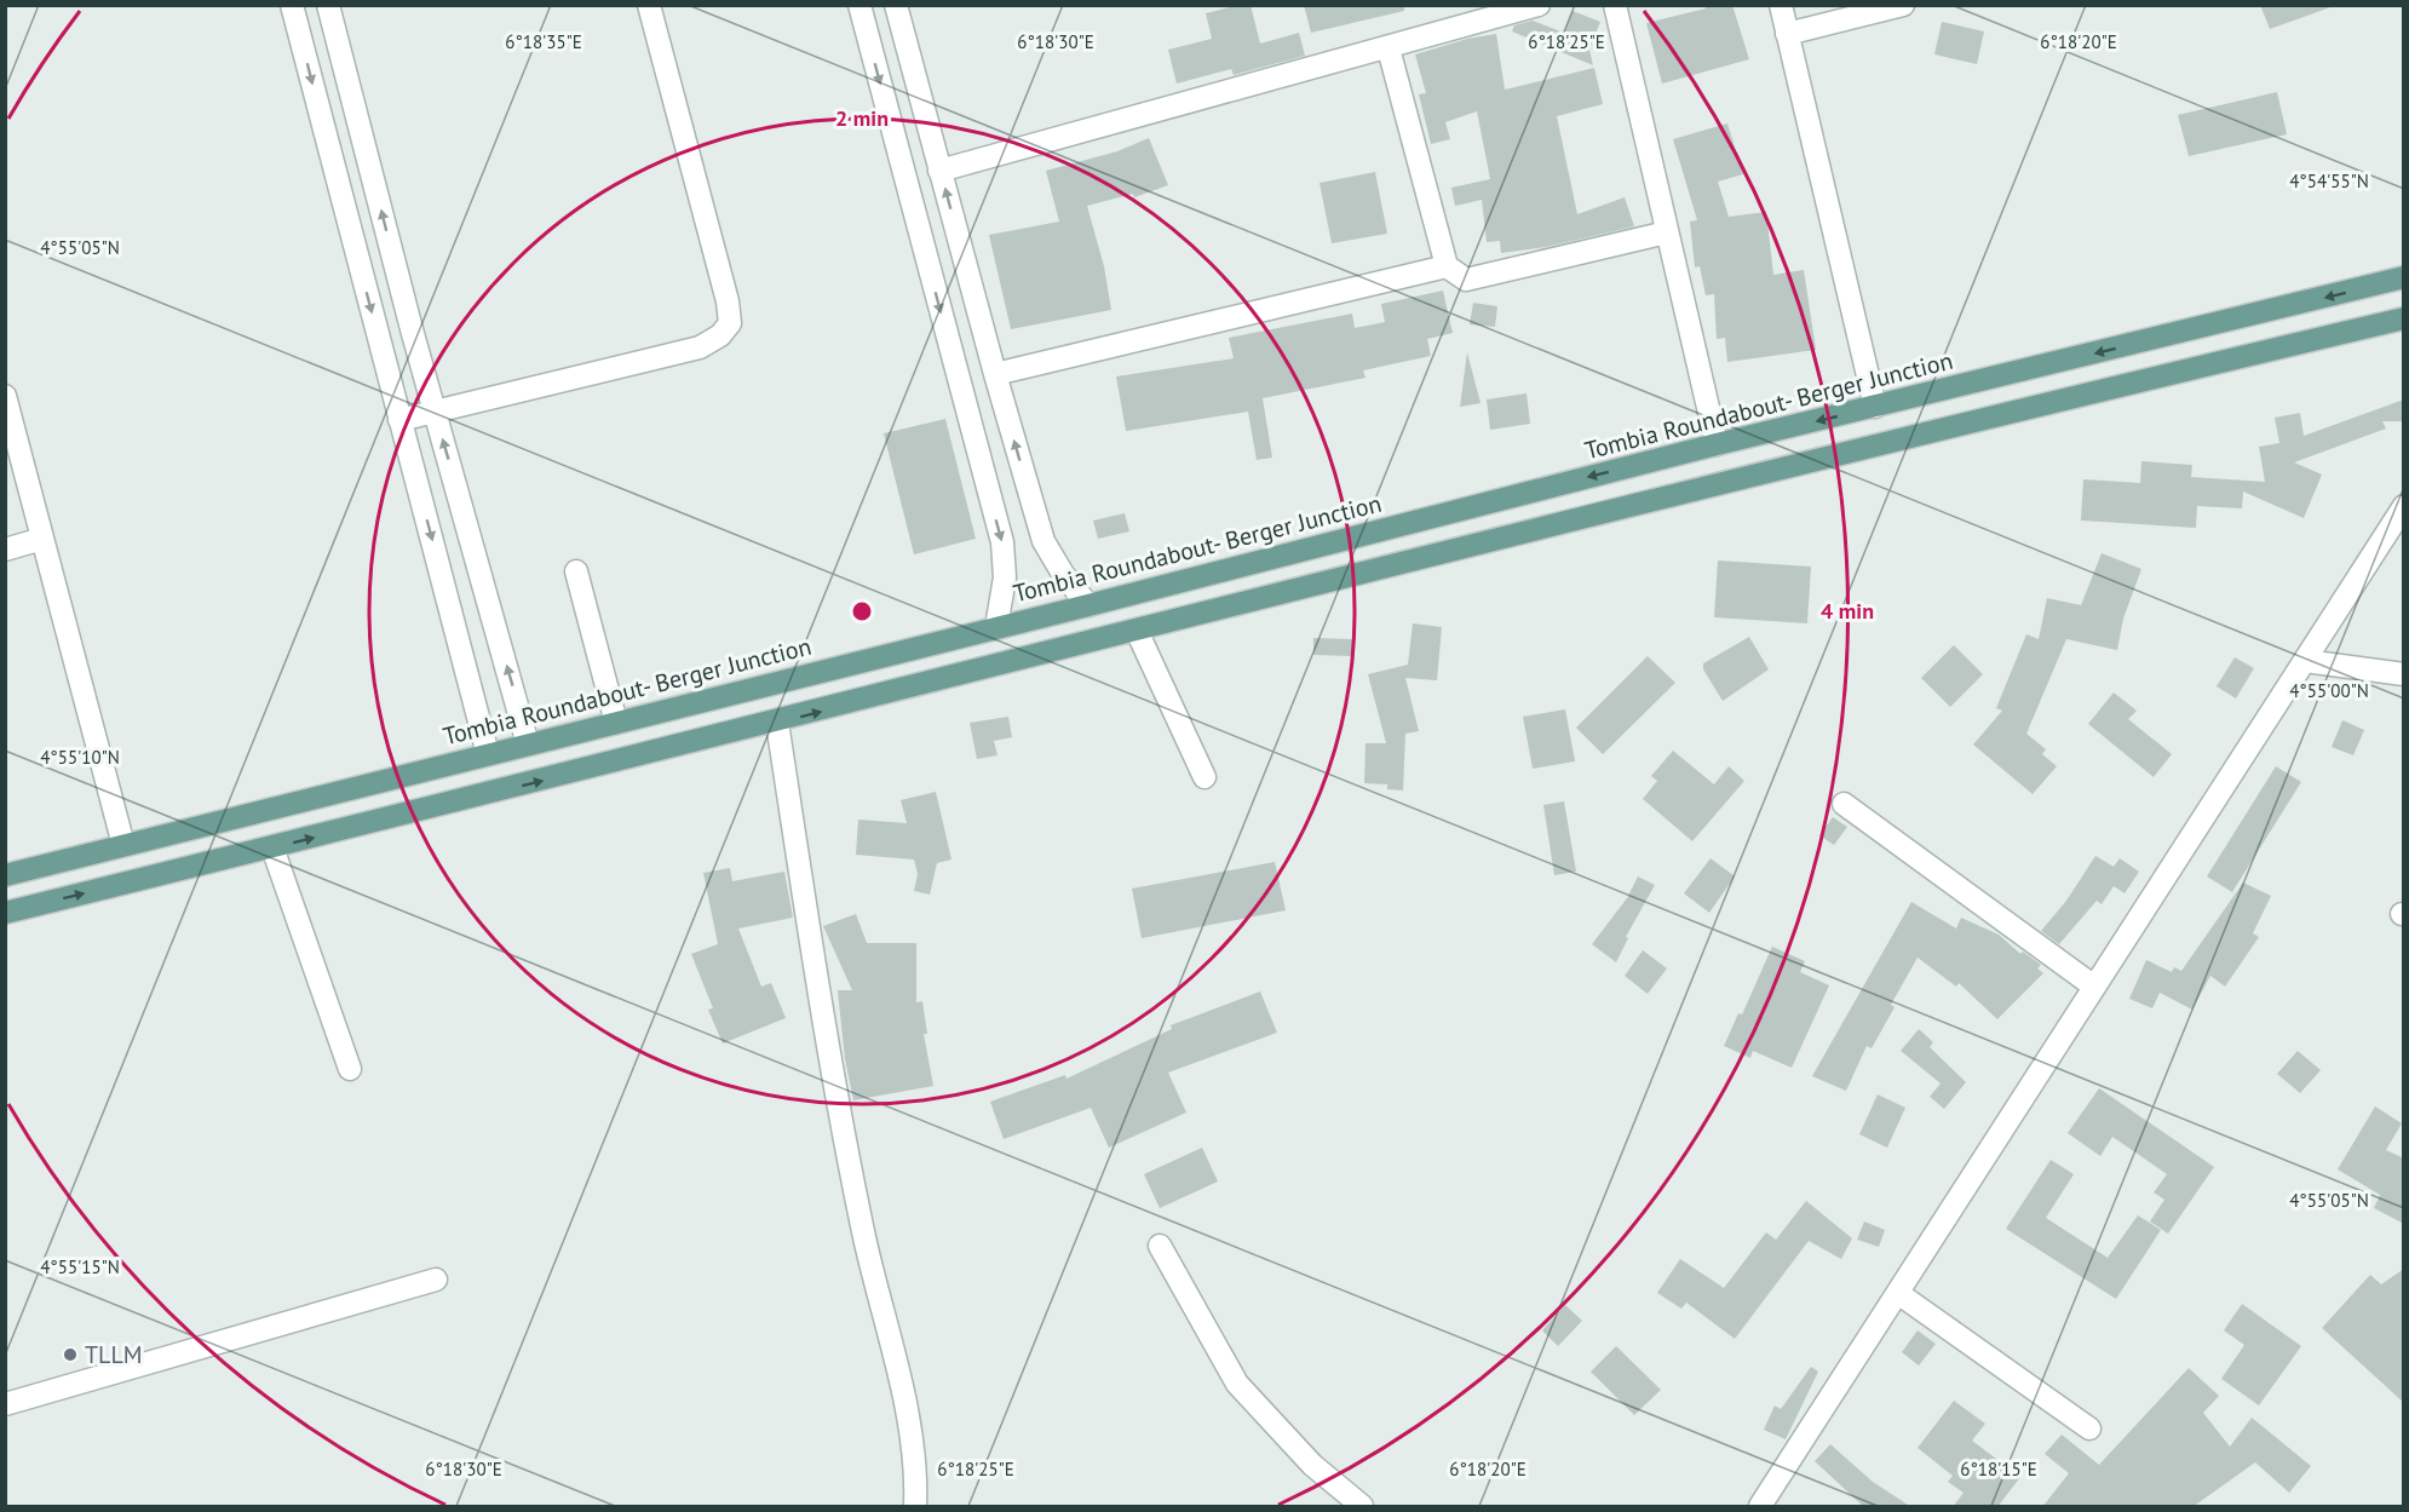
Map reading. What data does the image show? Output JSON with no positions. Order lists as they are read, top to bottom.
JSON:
{
  "streets": {
    "main road": ["Tombia Roundabout- Berger Junction"]
  },
  "places": ["TLLM"],
  "coordinates": [
    "6°18'35\"E",
    "6°18'30\"E",
    "6°18'25\"E",
    "6°18'20\"E",
    "4°54'55\"N",
    "4°55'05\"N",
    "4°55'00\"N",
    "4°55'10\"N",
    "4°55'15\"N",
    "6°18'15\"E"
  ],
  "rings": ["2 min", "4 min"]
}
